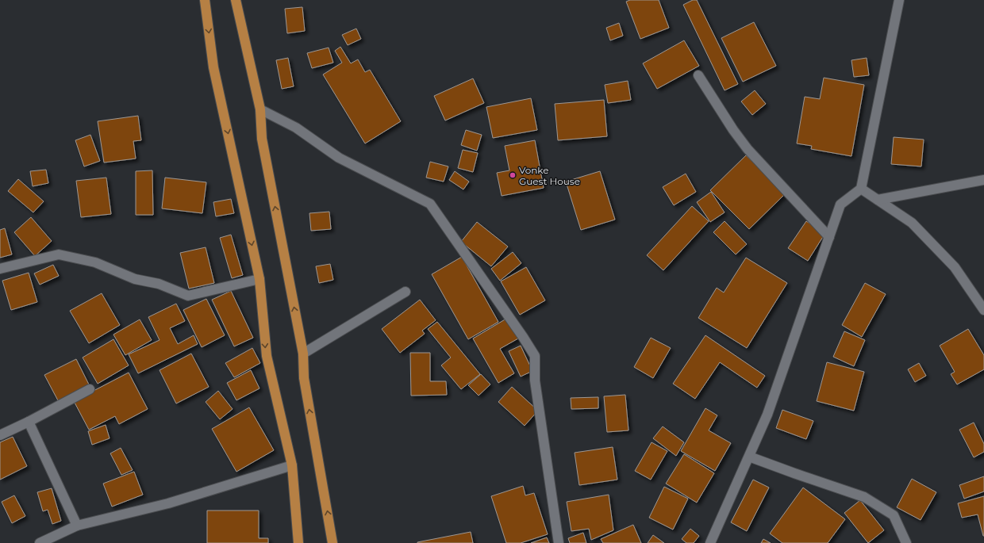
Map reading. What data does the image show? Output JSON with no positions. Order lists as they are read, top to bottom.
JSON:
{
  "places": ["Vonke Guest House"]
}
